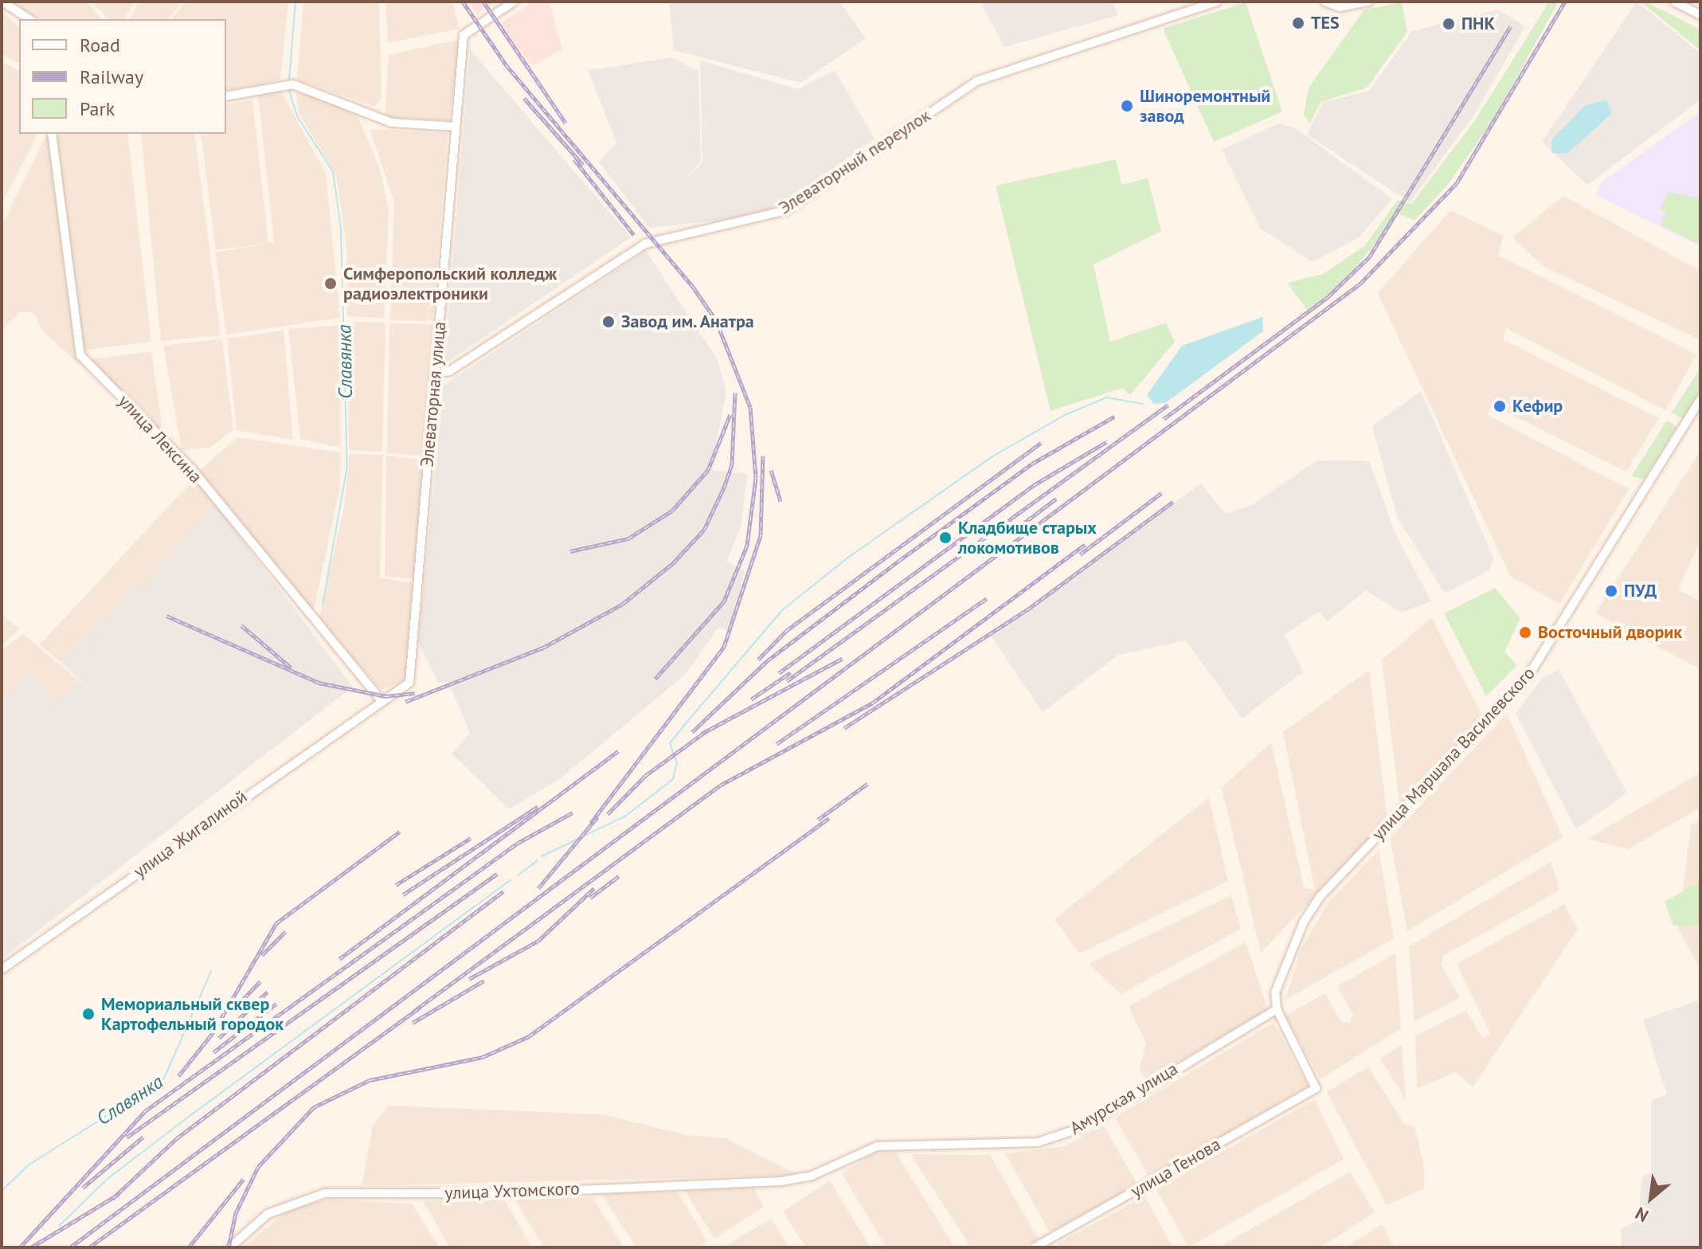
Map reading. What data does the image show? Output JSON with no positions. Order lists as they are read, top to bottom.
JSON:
{
  "streets": {
    "main road": [
      "Элеваторный переулок",
      "Элеваторная улица",
      "улица Лексина",
      "улица Маршала Василевского",
      "улица Жигалиной",
      "Амурская улица",
      "улица Генова",
      "улица Ухтомского"
    ]
  },
  "crossings": [
    ["Элеваторный переулок", "Элеваторная улица"],
    ["Элеваторная улица", "улица Лексина"],
    ["Элеваторная улица", "улица Жигалиной"],
    ["улица Лексина", "улица Жигалиной"],
    ["улица Маршала Василевского", "Амурская улица"],
    ["улица Маршала Василевского", "улица Генова"],
    ["Амурская улица", "улица Генова"],
    ["Амурская улица", "улица Ухтомского"]
  ],
  "water": ["Славянка"],
  "places": [
    "TES",
    "ПНК",
    "Шиноремонтный завод",
    "Симферопольский колледж радиоэлектроники",
    "Завод им. Анатра",
    "Кефир",
    "Кладбище старых локомотивов",
    "ПУД",
    "Восточный дворик",
    "Мемориальный сквер Картофельный городок"
  ],
  "legend": ["Road", "Railway", "Park"],
  "north": "bottom left"
}
